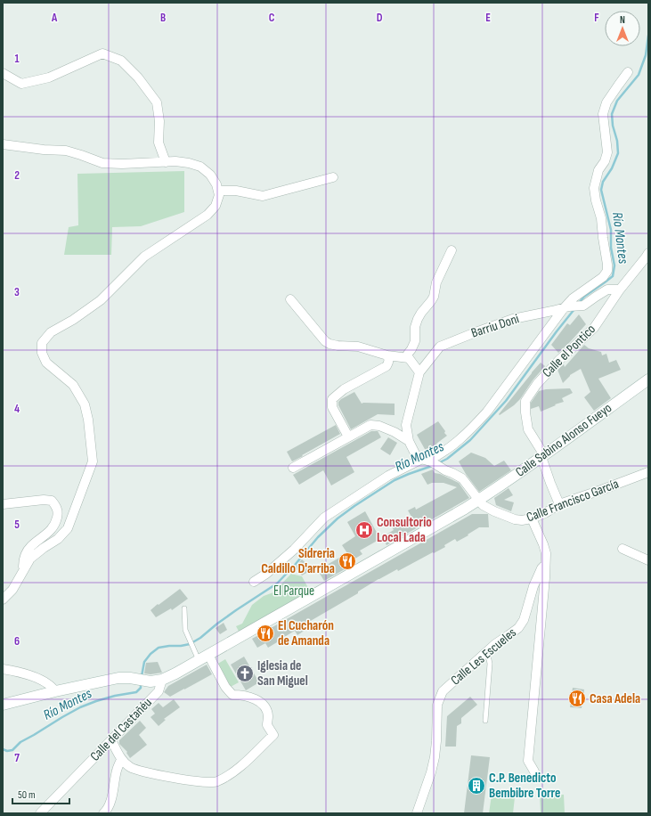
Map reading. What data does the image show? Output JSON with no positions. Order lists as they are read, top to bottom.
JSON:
{
  "streets": {
    "street": [
      "Barriu Doni",
      "Calle el Pontico",
      "Calle Sabino Alonso Fueyo",
      "Calle Francisco García",
      "Calle Les Escueles",
      "Calle del Castañéu"
    ]
  },
  "crossings": [
    ["Barriu Doni", "Calle el Pontico"],
    ["Barriu Doni", "Calle Sabino Alonso Fueyo"],
    ["Barriu Doni", "Calle Francisco García"],
    ["Calle el Pontico", "Calle Sabino Alonso Fueyo"],
    ["Calle el Pontico", "Calle Francisco García"],
    ["Calle Sabino Alonso Fueyo", "Calle Francisco García"],
    ["Calle Sabino Alonso Fueyo", "Calle del Castañéu"],
    ["Calle Francisco García", "Calle Les Escueles"]
  ],
  "water": ["Río Montes"],
  "parks": ["El Parque"],
  "places": {
    "hospital": ["Consultorio Local Lada"],
    "restaurant": ["Sidreria Caldillo D'arriba", "El Cucharón de Amanda", "Casa Adela"],
    "church": ["Iglesia de San Miguel"],
    "building": ["C.P. Benedicto Bembibre Torre"]
  },
  "scale_bar": "50 m",
  "north": "top",
  "grid": {
    "columns": [
      "A",
      "B",
      "C",
      "D",
      "E",
      "F"
    ],
    "rows": [
      "1",
      "2",
      "3",
      "4",
      "5",
      "6",
      "7"
    ]
  }
}
